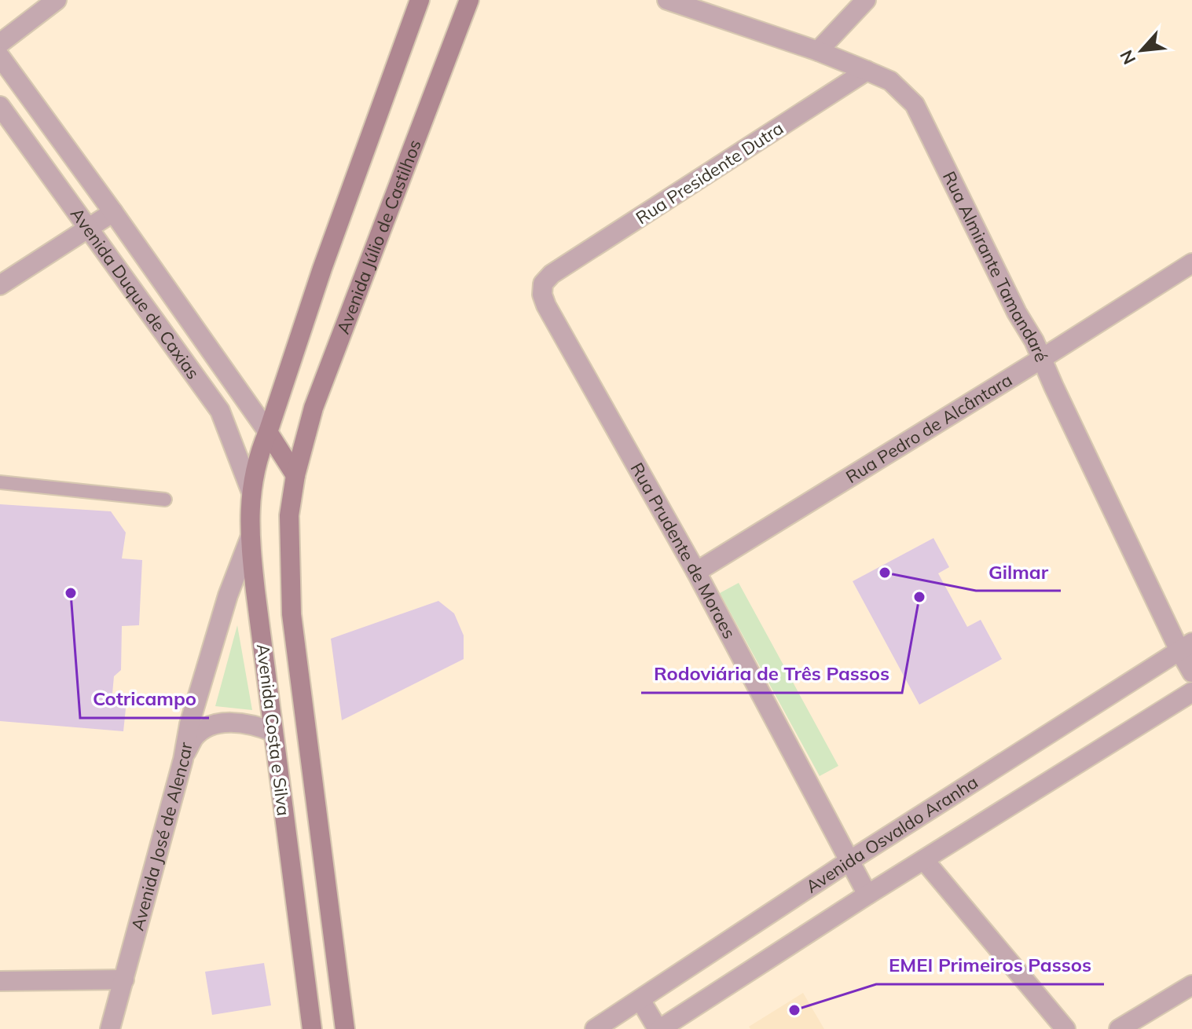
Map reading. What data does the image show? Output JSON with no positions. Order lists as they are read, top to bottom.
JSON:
{
  "streets": {
    "main road": ["Avenida Júlio de Castilhos", "Avenida Costa e Silva"],
    "street": [
      "Rua Presidente Dutra",
      "Rua Almirante Tamandaré",
      "Avenida Duque de Caxias",
      "Rua Pedro de Alcântara",
      "Rua Prudente de Moraes",
      "Avenida Osvaldo Aranha",
      "Avenida José de Alencar"
    ]
  },
  "crossings": [
    ["Rua Presidente Dutra", "Rua Almirante Tamandaré"],
    ["Rua Presidente Dutra", "Rua Prudente de Moraes"],
    ["Avenida Júlio de Castilhos", "Avenida Costa e Silva"],
    ["Rua Almirante Tamandaré", "Rua Pedro de Alcântara"],
    ["Rua Almirante Tamandaré", "Avenida Osvaldo Aranha"],
    ["Avenida Duque de Caxias", "Avenida Costa e Silva"],
    ["Rua Pedro de Alcântara", "Rua Prudente de Moraes"],
    ["Rua Prudente de Moraes", "Avenida Osvaldo Aranha"],
    ["Avenida Costa e Silva", "Avenida José de Alencar"]
  ],
  "places": [
    "Gilmar",
    "Cotricampo",
    "Rodoviária de Três Passos",
    "EMEI Primeiros Passos"
  ],
  "north": "bottom left"
}
